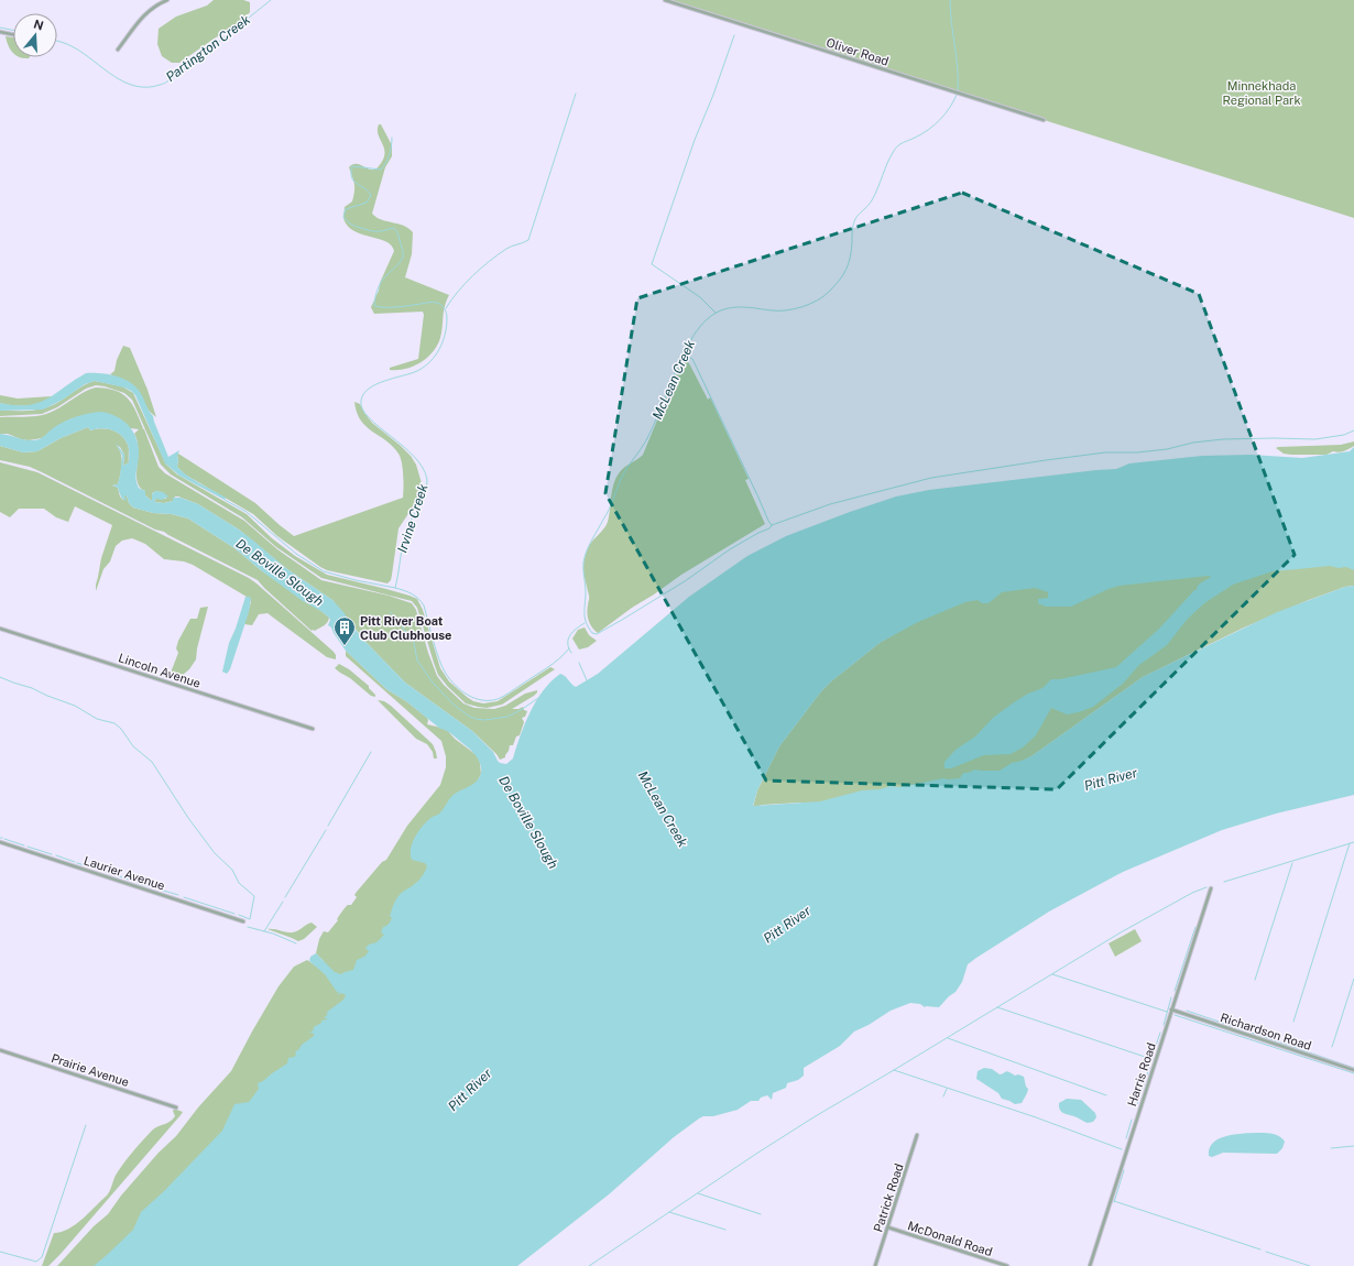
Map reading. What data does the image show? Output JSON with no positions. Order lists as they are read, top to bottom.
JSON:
{
  "streets": {
    "street": [
      "Oliver Road",
      "Lincoln Avenue",
      "Laurier Avenue",
      "Richardson Road",
      "Prairie Avenue",
      "Harris Road",
      "Patrick Road",
      "McDonald Road"
    ]
  },
  "crossings": [
    ["Richardson Road", "Harris Road"],
    ["Patrick Road", "McDonald Road"]
  ],
  "water": [
    "Partington Creek",
    "McLean Creek",
    "Irvine Creek",
    "De Boville Slough",
    "Pitt River"
  ],
  "parks": ["Minnekhada Regional Park"],
  "places": {
    "building": ["Pitt River Boat Club Clubhouse"]
  },
  "north": "top"
}
